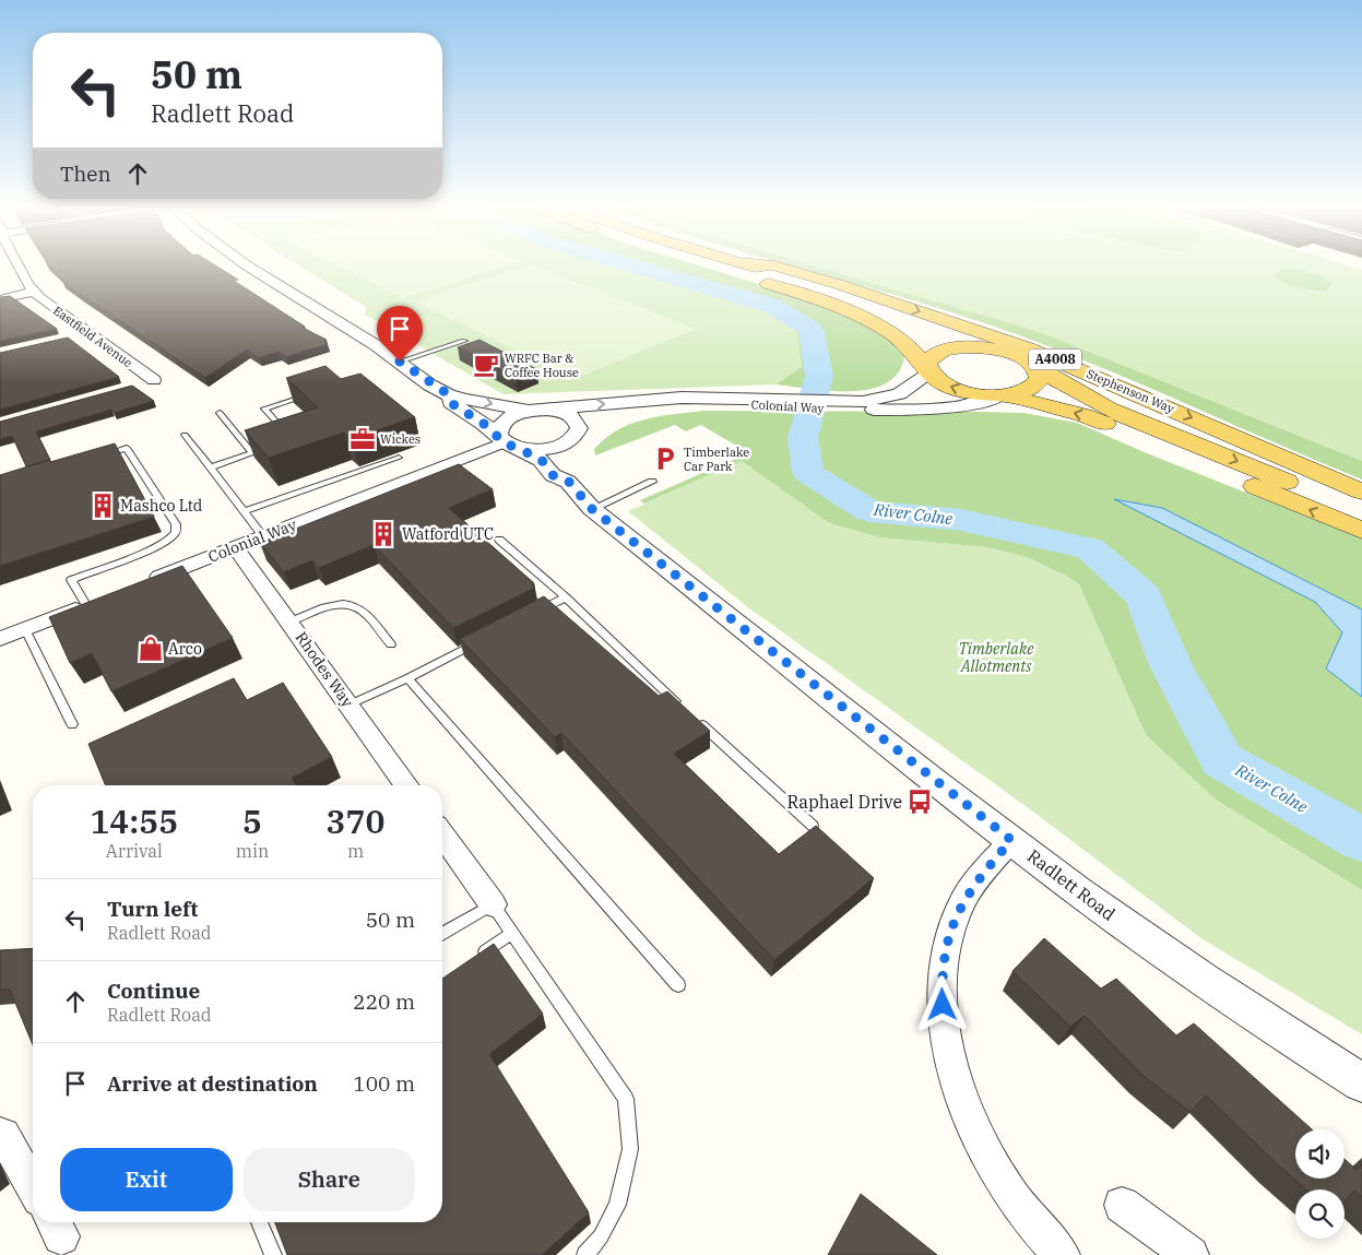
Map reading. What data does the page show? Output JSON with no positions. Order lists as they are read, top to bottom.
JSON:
{
  "streets": {
    "main road": ["A4008", "Stephenson Way"],
    "street": [
      "Eastfield Avenue",
      "Colonial Way",
      "Rhodes Way",
      "Radlett Road"
    ]
  },
  "crossings": [
    ["Colonial Way", "Rhodes Way"],
    ["Colonial Way", "Radlett Road"]
  ],
  "water": ["River Colne"],
  "parks": ["Timberlake Allotments"],
  "places": {
    "cafe": ["WRFC Bar & Coffee House"],
    "office": ["Wickes"],
    "parking": ["Timberlake Car Park"],
    "building": ["Mashco Ltd", "Watford UTC"],
    "shop": ["Arco"],
    "bus stop": ["Raphael Drive"]
  },
  "page": {
    "turn": ["50 m", "Radlett Road"],
    "then": "Then",
    "eta": [
      "14:55",
      "Arrival",
      "5",
      "min",
      "370",
      "m"
    ],
    "list": [
      {
        "name": "Turn left",
        "note": "Radlett Road",
        "value": "50 m"
      },
      {
        "name": "Continue",
        "note": "Radlett Road",
        "value": "220 m"
      },
      {
        "name": "Arrive at destination",
        "value": "100 m"
      }
    ],
    "buttons": ["Exit", "Share"]
  }
}
